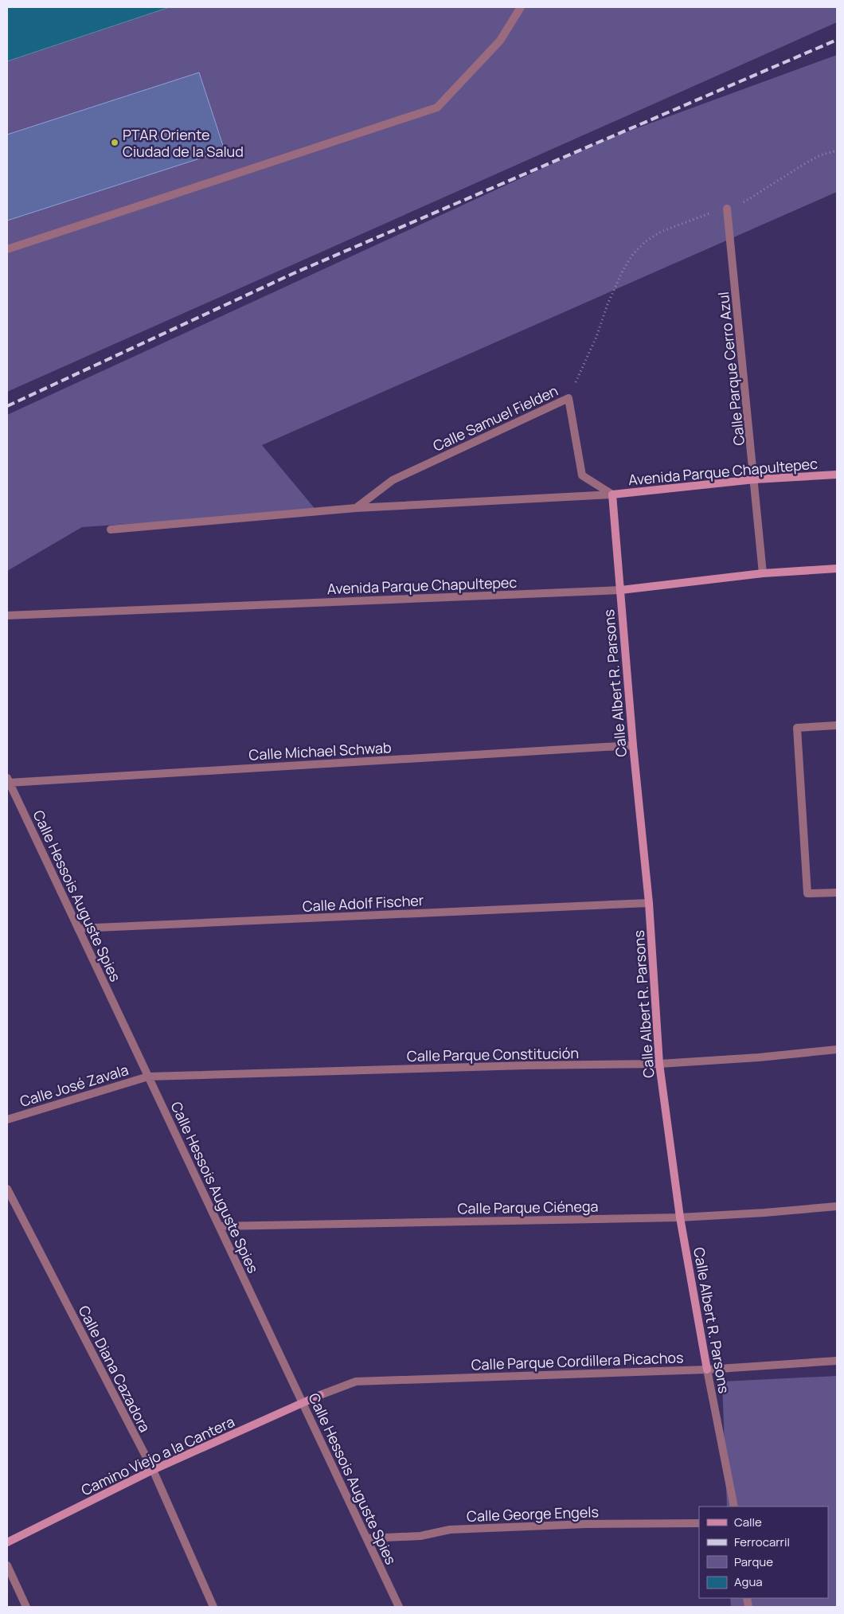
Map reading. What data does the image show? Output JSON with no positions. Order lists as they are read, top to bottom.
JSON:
{
  "streets": {
    "street": [
      "Calle Parque Cerro Azul",
      "Calle Samuel Fielden",
      "Avenida Parque Chapultepec",
      "Calle Albert R. Parsons",
      "Calle Michael Schwab",
      "Calle Hessois Auguste Spies",
      "Calle Adolf Fischer",
      "Calle Parque Constitución",
      "Calle José Zavala",
      "Calle Parque Ciénega",
      "Calle Parque Cordillera Picachos",
      "Calle Diana Cazadora",
      "Camino Viejo a la Cantera",
      "Calle George Engels"
    ]
  },
  "crossings": [
    ["Calle Parque Cerro Azul", "Avenida Parque Chapultepec"],
    ["Calle Samuel Fielden", "Avenida Parque Chapultepec"],
    ["Calle Samuel Fielden", "Calle Albert R. Parsons"],
    ["Avenida Parque Chapultepec", "Calle Albert R. Parsons"],
    ["Calle Albert R. Parsons", "Calle Michael Schwab"],
    ["Calle Albert R. Parsons", "Calle Adolf Fischer"],
    ["Calle Albert R. Parsons", "Calle Parque Constitución"],
    ["Calle Albert R. Parsons", "Calle Parque Ciénega"],
    ["Calle Albert R. Parsons", "Calle Parque Cordillera Picachos"],
    ["Calle Michael Schwab", "Calle Hessois Auguste Spies"],
    ["Calle Hessois Auguste Spies", "Calle Adolf Fischer"],
    ["Calle Hessois Auguste Spies", "Calle Parque Constitución"],
    ["Calle Hessois Auguste Spies", "Calle José Zavala"],
    ["Calle Hessois Auguste Spies", "Calle Parque Ciénega"],
    ["Calle Hessois Auguste Spies", "Camino Viejo a la Cantera"],
    ["Calle Hessois Auguste Spies", "Calle George Engels"],
    ["Calle Parque Constitución", "Calle José Zavala"],
    ["Calle Parque Cordillera Picachos", "Camino Viejo a la Cantera"],
    ["Calle Diana Cazadora", "Camino Viejo a la Cantera"]
  ],
  "places": ["PTAR Oriente Ciudad de la Salud"],
  "legend": [
    "Calle",
    "Ferrocarril",
    "Parque",
    "Agua"
  ]
}
